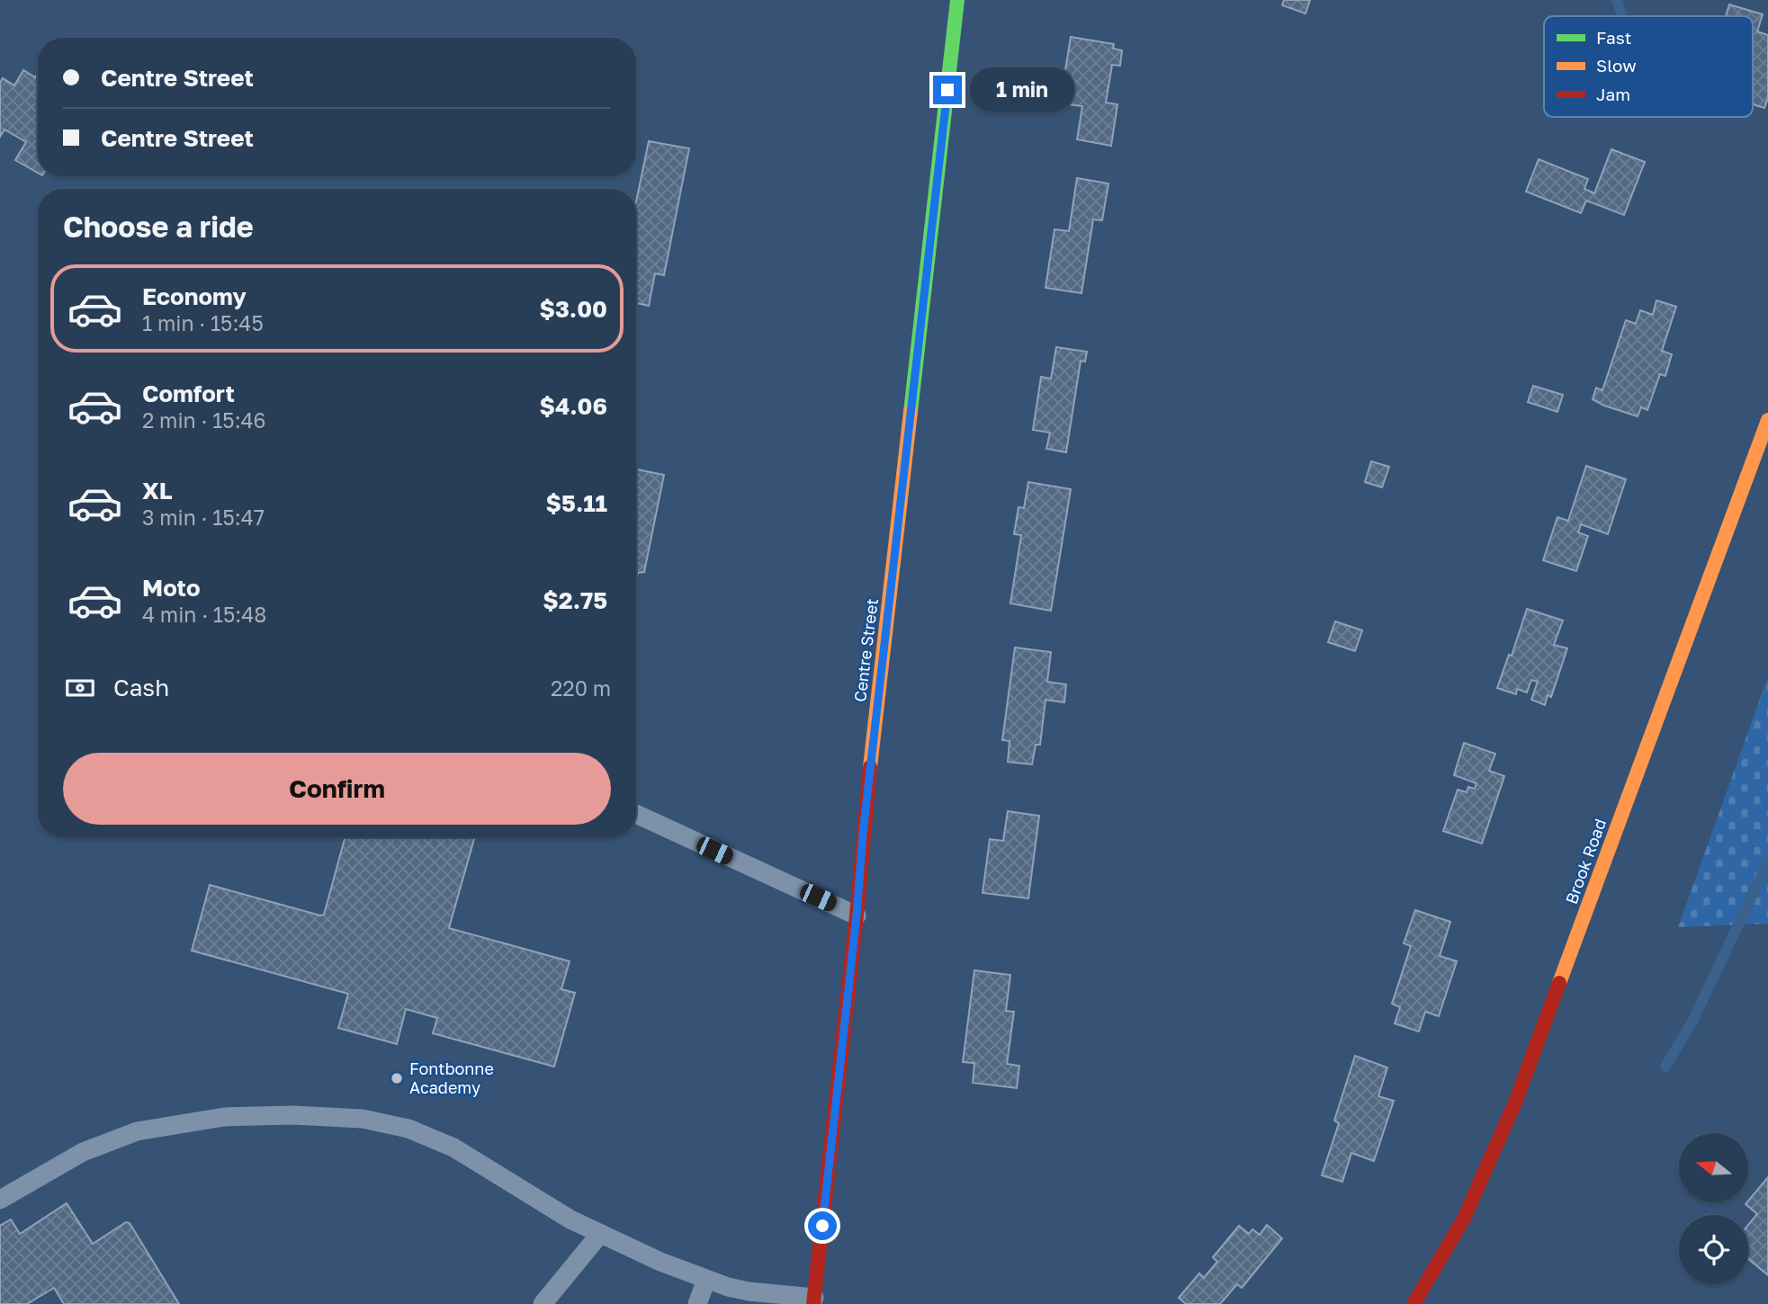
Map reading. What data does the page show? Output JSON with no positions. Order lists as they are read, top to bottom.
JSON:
{
  "streets": {
    "street": ["Centre Street", "Brook Road"]
  },
  "places": ["Fontbonne Academy"],
  "legend": ["Fast", "Slow", "Jam"],
  "north": "left",
  "page": {
    "banner": ["Centre Street", "Centre Street"],
    "bubble": "1 min",
    "heading": "Choose a ride",
    "list": [
      {
        "name": "Economy",
        "note": "1 min · 15:45",
        "value": "$3.00"
      },
      {
        "name": "Comfort",
        "note": "2 min · 15:46",
        "value": "$4.06"
      },
      {
        "name": "XL",
        "note": "3 min · 15:47",
        "value": "$5.11"
      },
      {
        "name": "Moto",
        "note": "4 min · 15:48",
        "value": "$2.75"
      }
    ],
    "pay": ["Cash", "220 m"],
    "buttons": "Confirm"
  }
}
